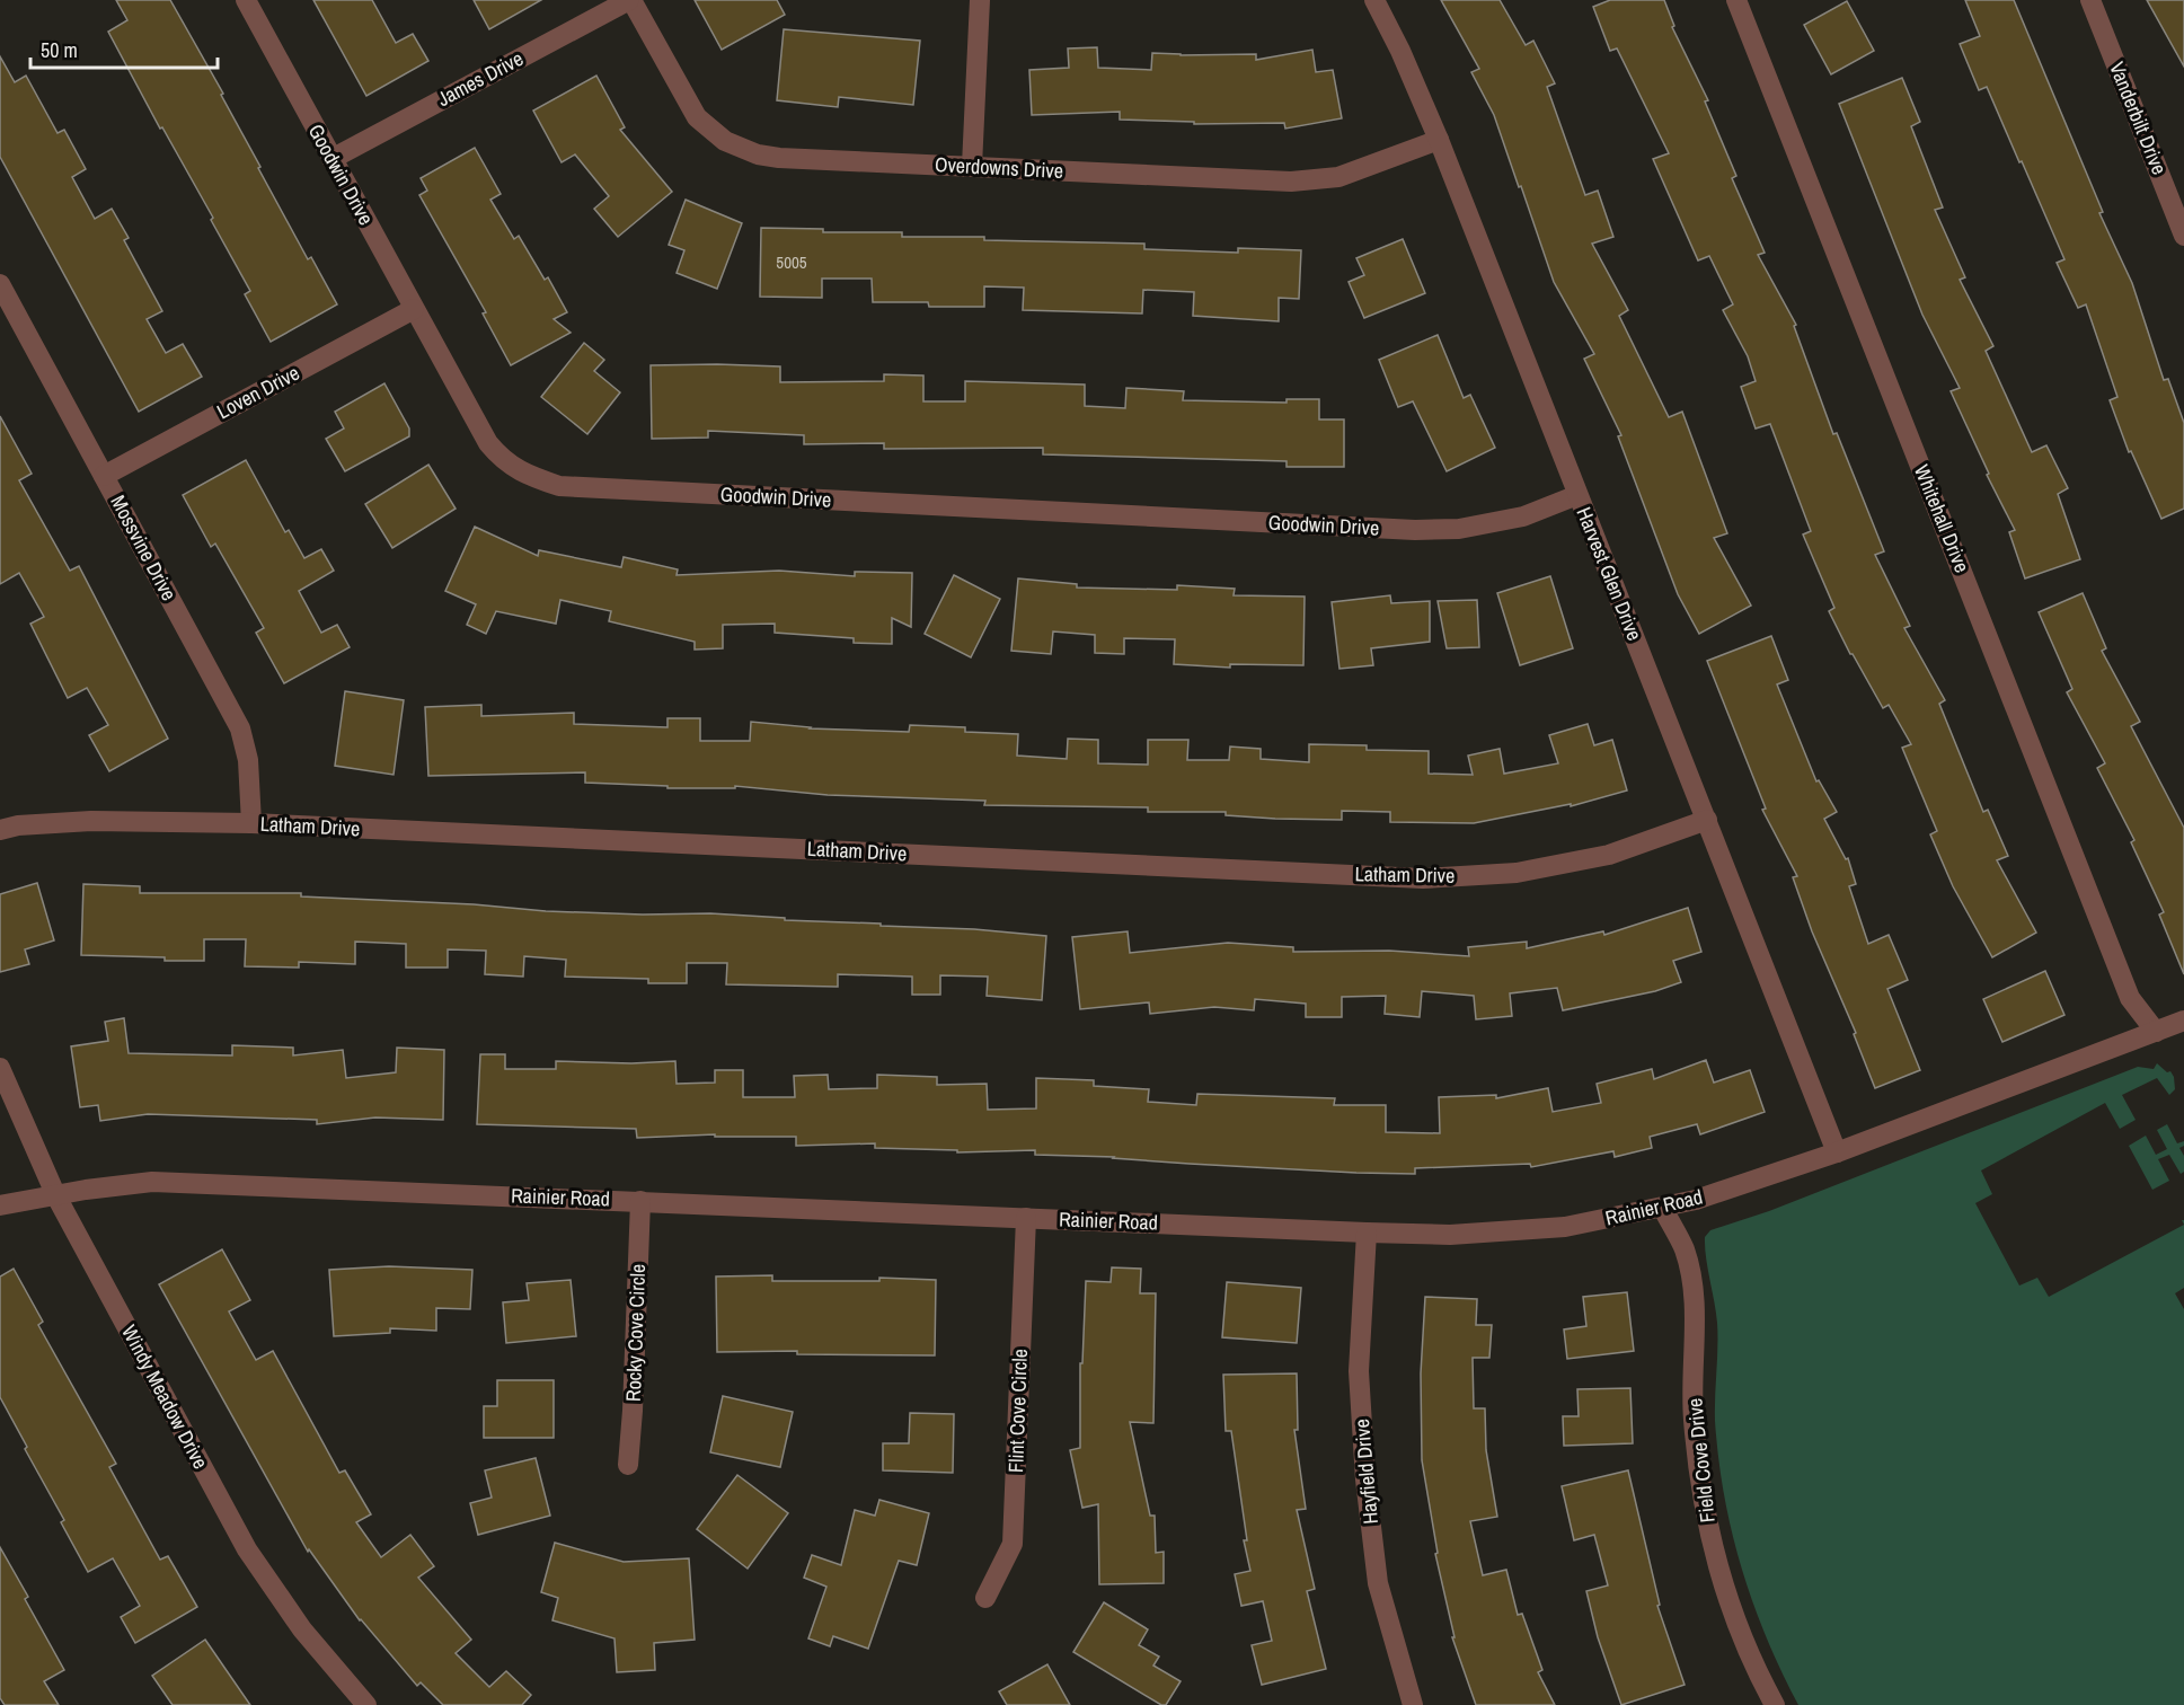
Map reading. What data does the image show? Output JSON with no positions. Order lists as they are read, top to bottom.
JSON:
{
  "streets": {
    "street": [
      "James Drive",
      "Vanderbilt Drive",
      "Overdowns Drive",
      "Goodwin Drive",
      "Loven Drive",
      "Whitehall Drive",
      "Mossvine Drive",
      "Harvest Glen Drive",
      "Latham Drive",
      "Rainier Road",
      "Rocky Cove Circle",
      "Windy Meadow Drive",
      "Flint Cove Circle",
      "Field Cove Drive",
      "Hayfield Drive"
    ]
  },
  "crossings": [
    ["James Drive", "Overdowns Drive"],
    ["James Drive", "Goodwin Drive"],
    ["Overdowns Drive", "Harvest Glen Drive"],
    ["Goodwin Drive", "Loven Drive"],
    ["Goodwin Drive", "Harvest Glen Drive"],
    ["Loven Drive", "Mossvine Drive"],
    ["Whitehall Drive", "Rainier Road"],
    ["Mossvine Drive", "Latham Drive"],
    ["Harvest Glen Drive", "Latham Drive"],
    ["Harvest Glen Drive", "Rainier Road"],
    ["Rainier Road", "Rocky Cove Circle"],
    ["Rainier Road", "Windy Meadow Drive"],
    ["Rainier Road", "Flint Cove Circle"],
    ["Rainier Road", "Field Cove Drive"],
    ["Rainier Road", "Hayfield Drive"]
  ],
  "house_numbers": ["5005"],
  "scale_bar": "50 m"
}
